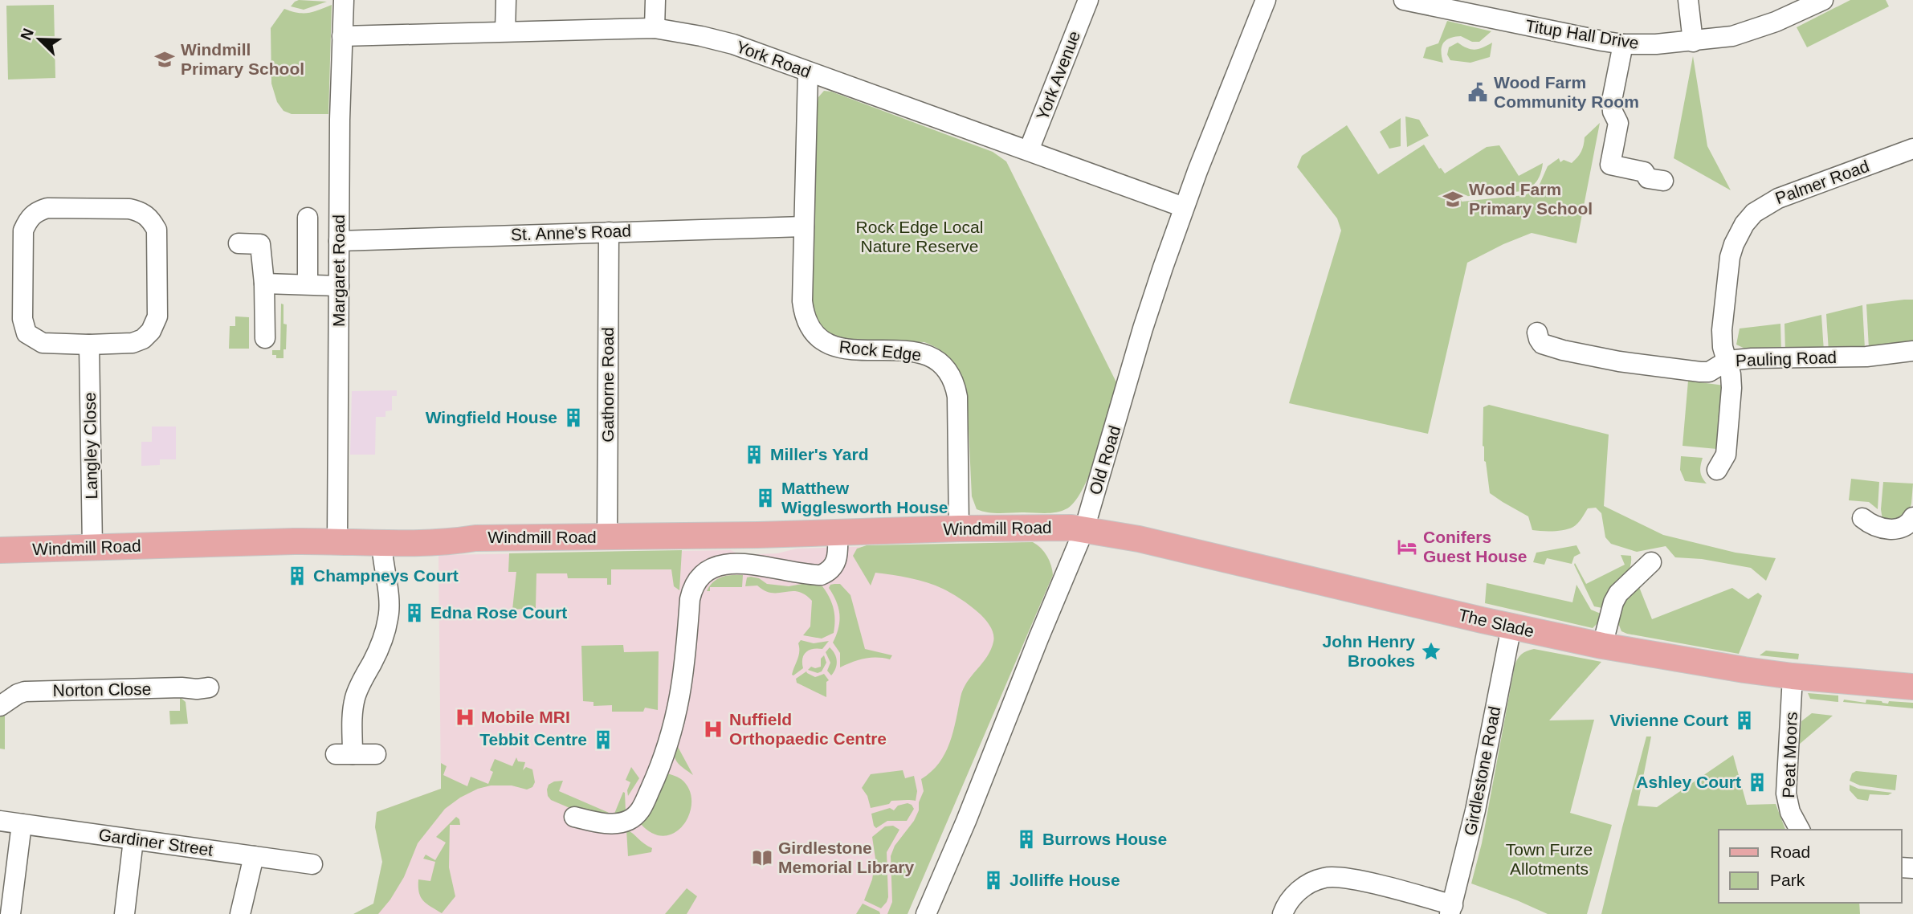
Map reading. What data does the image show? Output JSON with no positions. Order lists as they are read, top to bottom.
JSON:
{
  "streets": {
    "main road": ["Windmill Road", "The Slade"],
    "street": [
      "Titup Hall Drive",
      "York Road",
      "York Avenue",
      "Palmer Road",
      "St. Anne's Road",
      "Margaret Road",
      "Rock Edge",
      "Pauling Road",
      "Gathorne Road",
      "Langley Close",
      "Old Road",
      "Norton Close",
      "Peat Moors",
      "Girdlestone Road",
      "Gardiner Street"
    ]
  },
  "crossings": [
    ["York Road", "York Avenue"],
    ["York Road", "Margaret Road"],
    ["York Road", "Rock Edge"],
    ["York Road", "Old Road"],
    ["Palmer Road", "Pauling Road"],
    ["St. Anne's Road", "Margaret Road"],
    ["St. Anne's Road", "Rock Edge"],
    ["St. Anne's Road", "Gathorne Road"],
    ["Margaret Road", "Windmill Road"],
    ["Rock Edge", "Windmill Road"],
    ["Gathorne Road", "Windmill Road"],
    ["Langley Close", "Windmill Road"],
    ["Old Road", "Windmill Road"],
    ["Old Road", "The Slade"],
    ["Windmill Road", "The Slade"],
    ["The Slade", "Peat Moors"],
    ["The Slade", "Girdlestone Road"]
  ],
  "parks": ["Rock Edge Local Nature Reserve", "Town Furze Allotments"],
  "places": {
    "school or university": ["Windmill Primary School", "Wood Farm Primary School"],
    "public building": ["Wood Farm Community Room"],
    "building": [
      "Wingfield House",
      "Miller's Yard",
      "Matthew Wigglesworth House",
      "Champneys Court",
      "Edna Rose Court",
      "Vivienne Court",
      "Tebbit Centre",
      "Ashley Court",
      "Burrows House",
      "Jolliffe House"
    ],
    "hotel": ["Conifers Guest House"],
    "place": ["John Henry Brookes"],
    "hospital": ["Mobile MRI", "Nuffield Orthopaedic Centre"],
    "library": ["Girdlestone Memorial Library"]
  },
  "legend": ["Road", "Park"],
  "north": "top left"
}
